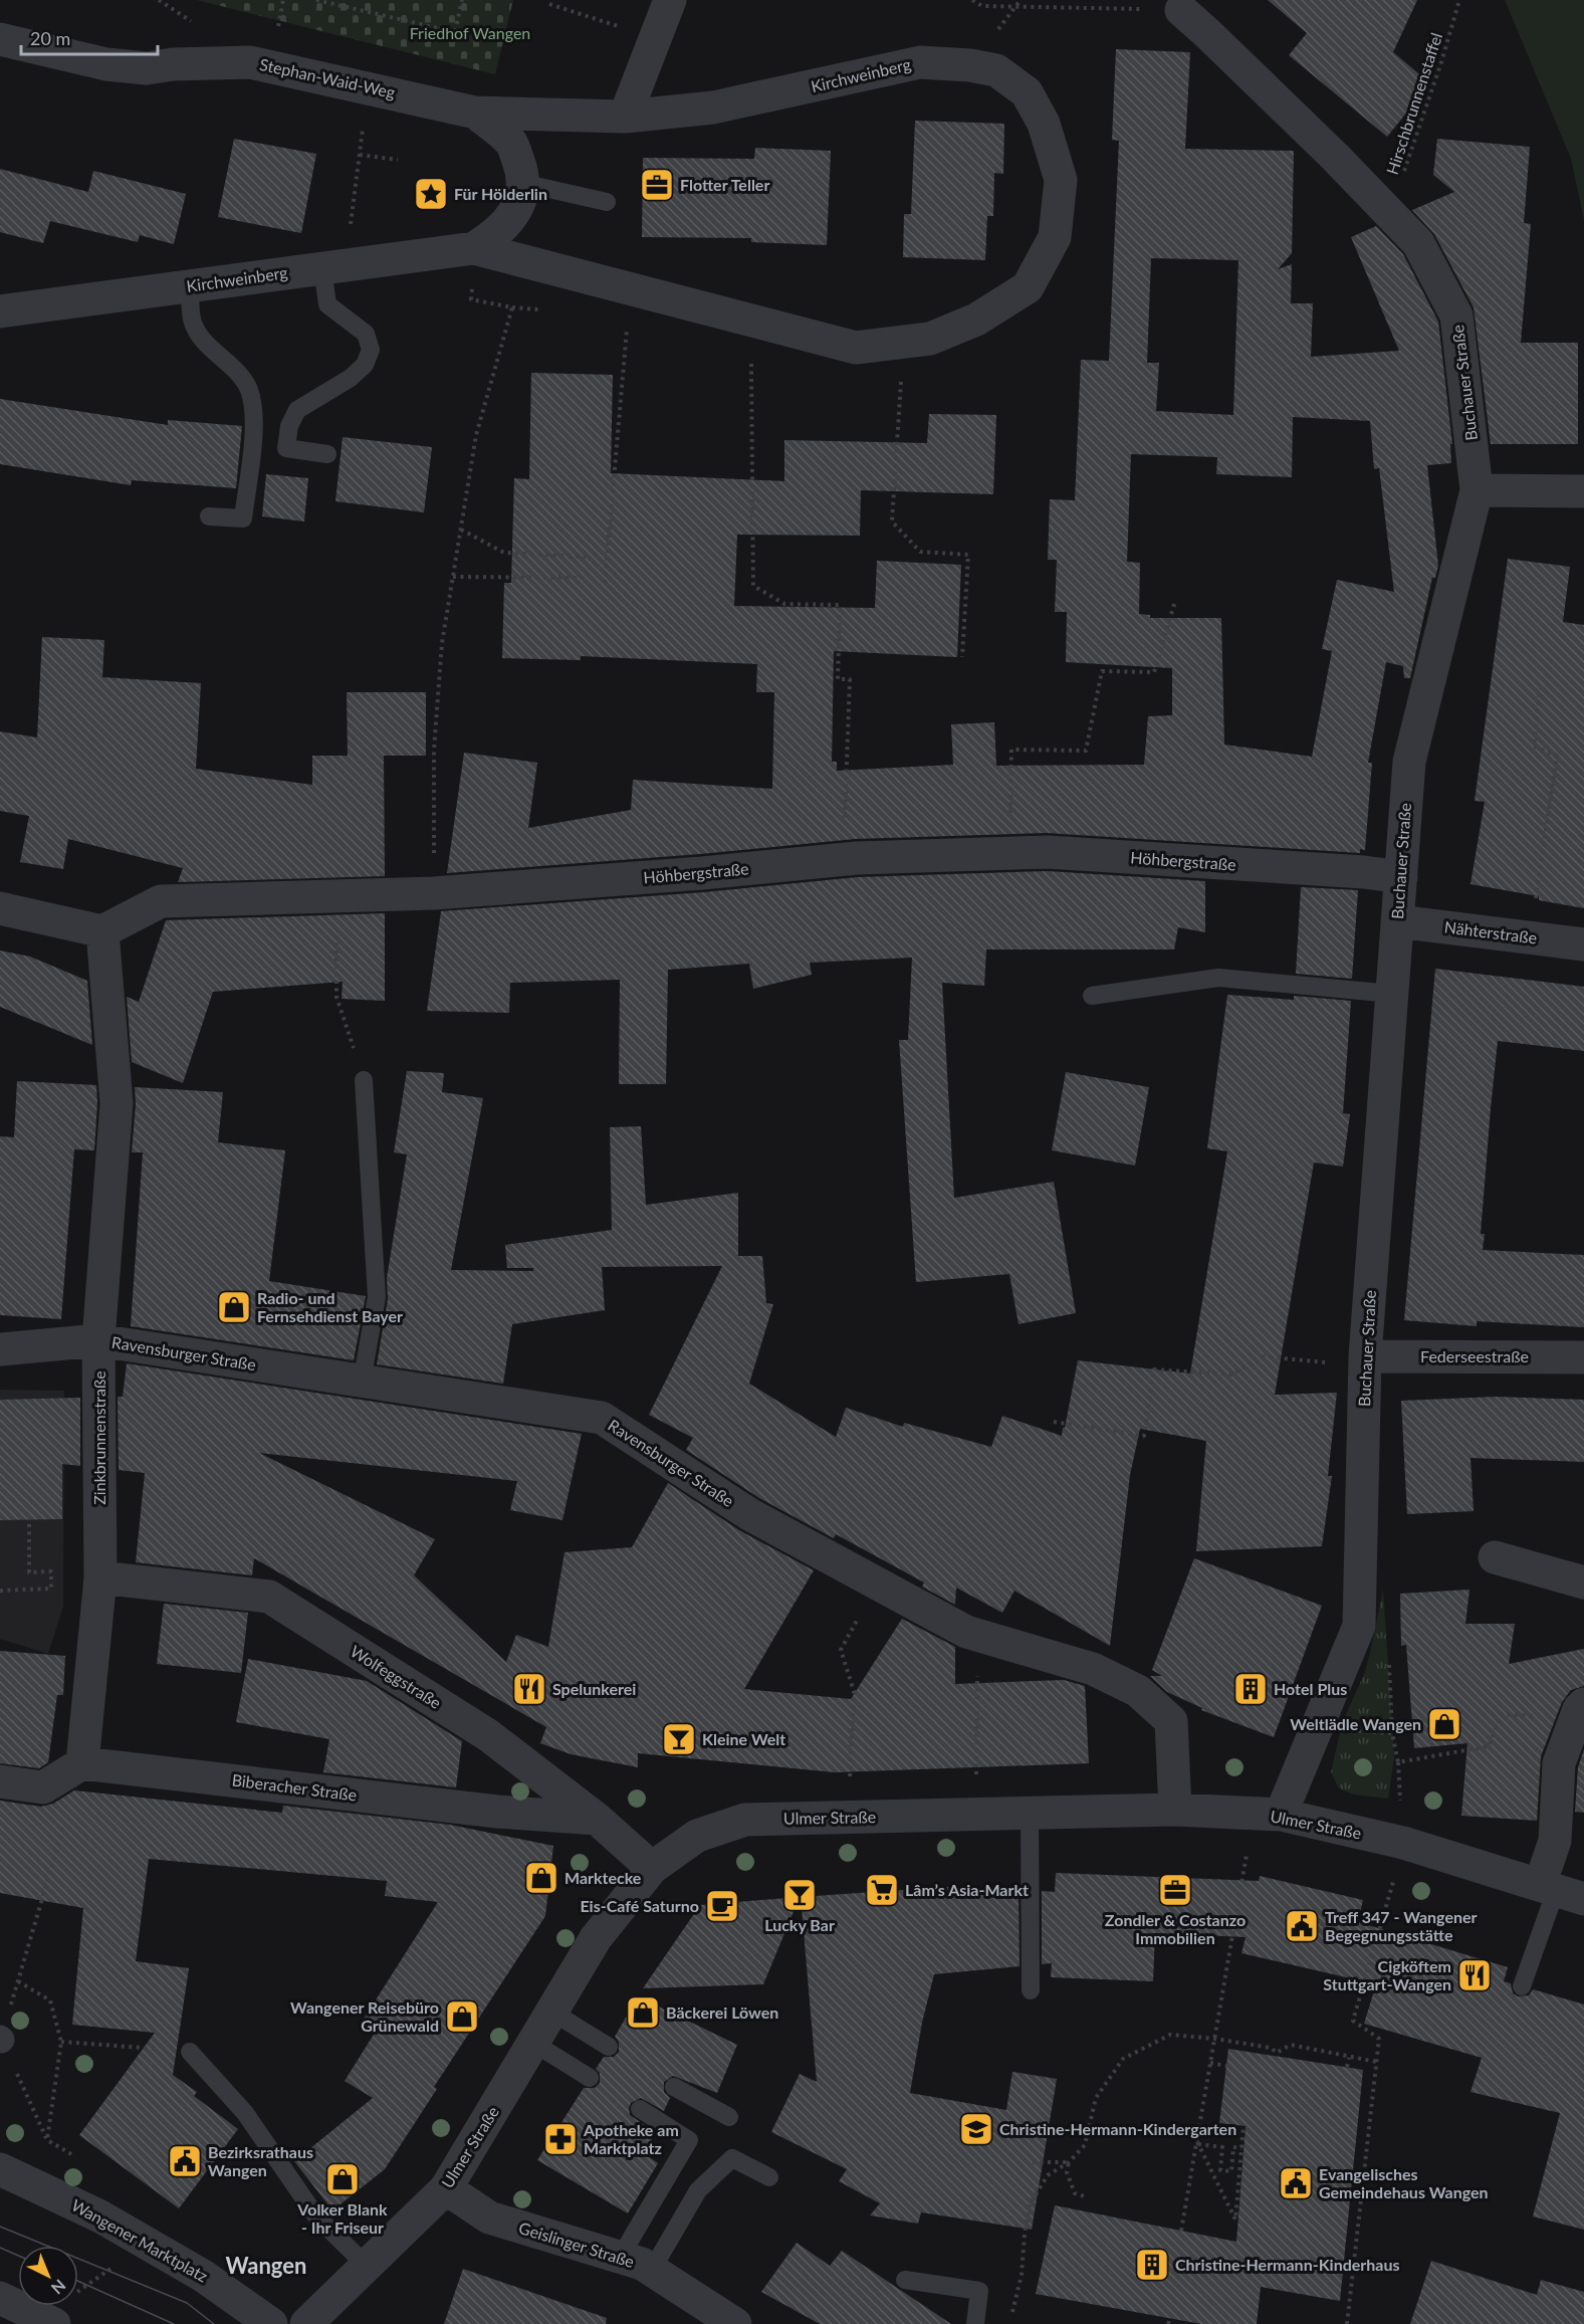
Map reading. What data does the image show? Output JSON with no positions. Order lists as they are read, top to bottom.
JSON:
{
  "streets": {
    "street": [
      "Kirchweinberg",
      "Stephan-Waid-Weg",
      "Buchauer Straße",
      "Höhbergstraße",
      "Nähterstraße",
      "Ravensburger Straße",
      "Federseestraße",
      "Zinkbrunnenstraße",
      "Wolfeggstraße",
      "Biberacher Straße",
      "Ulmer Straße",
      "Wangener Marktplatz",
      "Geislinger Straße"
    ],
    "path": ["Hirschbrunnenstaffel"]
  },
  "crossings": [
    ["Kirchweinberg", "Stephan-Waid-Weg"],
    ["Hirschbrunnenstaffel", "Buchauer Straße"],
    ["Buchauer Straße", "Höhbergstraße"],
    ["Buchauer Straße", "Nähterstraße"],
    ["Buchauer Straße", "Federseestraße"],
    ["Buchauer Straße", "Ulmer Straße"],
    ["Höhbergstraße", "Zinkbrunnenstraße"],
    ["Ravensburger Straße", "Zinkbrunnenstraße"],
    ["Ravensburger Straße", "Ulmer Straße"],
    ["Zinkbrunnenstraße", "Wolfeggstraße"],
    ["Zinkbrunnenstraße", "Biberacher Straße"],
    ["Wolfeggstraße", "Biberacher Straße"],
    ["Wolfeggstraße", "Ulmer Straße"],
    ["Ulmer Straße", "Geislinger Straße"]
  ],
  "districts": ["Wangen"],
  "parks": ["Friedhof Wangen"],
  "places": {
    "office": ["Flotter Teller", "Zondler & Costanzo Immobilien"],
    "place": ["Für Hölderlin"],
    "shop": [
      "Radio- und Fernsehdienst Bayer",
      "Weltlädle Wangen",
      "Marktecke",
      "Bäckerei Löwen",
      "Wangener Reisebüro Grünewald",
      "Volker Blank - Ihr Friseur"
    ],
    "restaurant": ["Spelunkerei", "Cigköftem Stuttgart-Wangen"],
    "building": ["Hotel Plus", "Christine-Hermann-Kinderhaus"],
    "bar": ["Kleine Welt", "Lucky Bar"],
    "supermarket": ["Lâm’s Asia-Markt"],
    "cafe": ["Eis-Café Saturno"],
    "public building": ["Treff 347 - Wangener Begegnungsstätte", "Bezirksrathaus Wangen", "Evangelisches Gemeindehaus Wangen"],
    "school or university": ["Christine-Hermann-Kindergarten"],
    "pharmacy": ["Apotheke am Marktplatz"]
  },
  "scale_bar": "20 m",
  "north": "bottom right"
}
